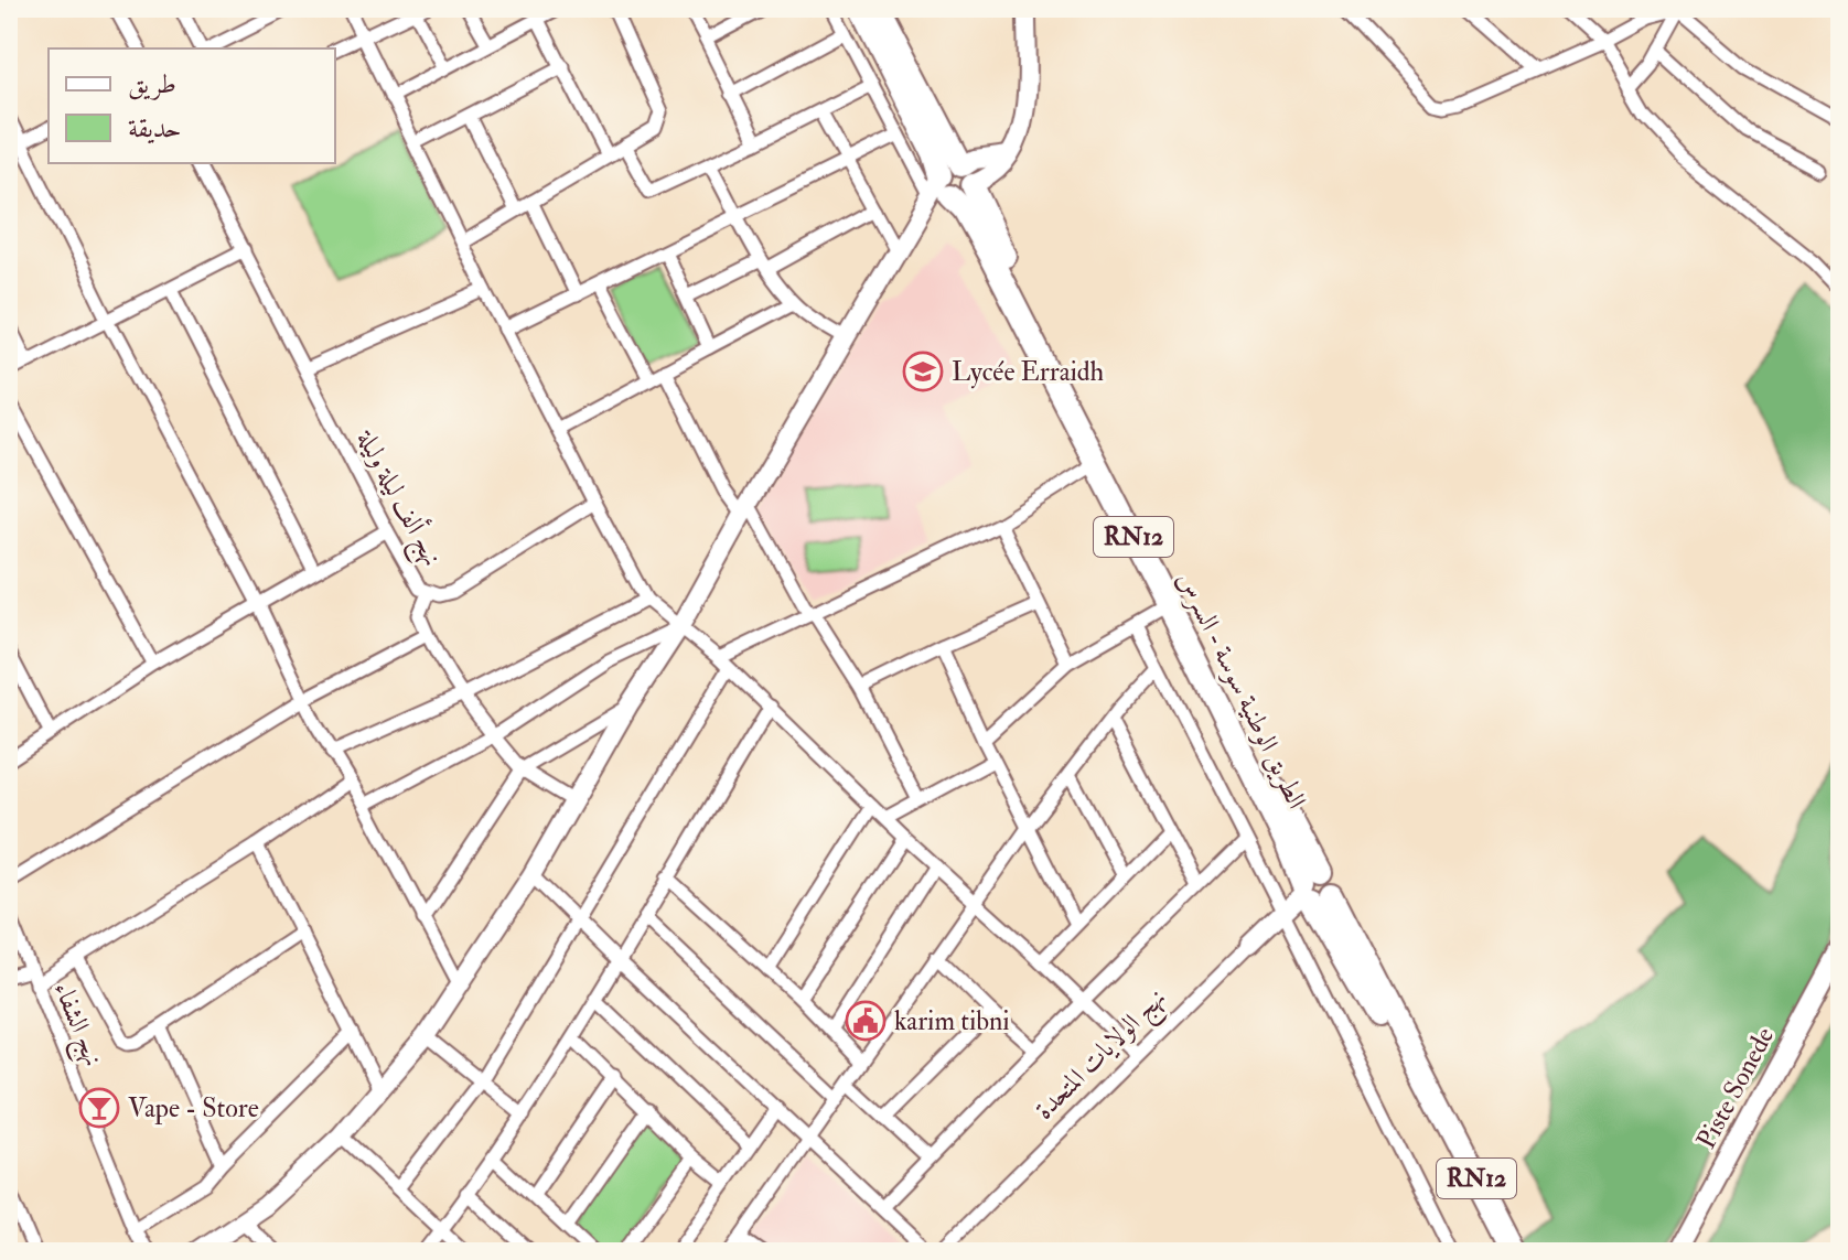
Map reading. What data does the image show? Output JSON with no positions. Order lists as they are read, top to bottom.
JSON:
{
  "streets": {
    "highway": ["RN12", "الطريق الوطنية سوسة - السرس"],
    "street": [
      "نهج ألف ليلة وليلة",
      "نهج الشفاء",
      "نهج الولايات المتحدة",
      "Piste Sonede"
    ]
  },
  "crossings": [
    ["الطريق الوطنية سوسة - السرس", "نهج الولايات المتحدة"]
  ],
  "places": {
    "school or university": ["Lycée Erraidh"],
    "public building": ["karim tibni"],
    "bar": ["Vape - Store"]
  },
  "legend": ["طريق", "حديقة"]
}
